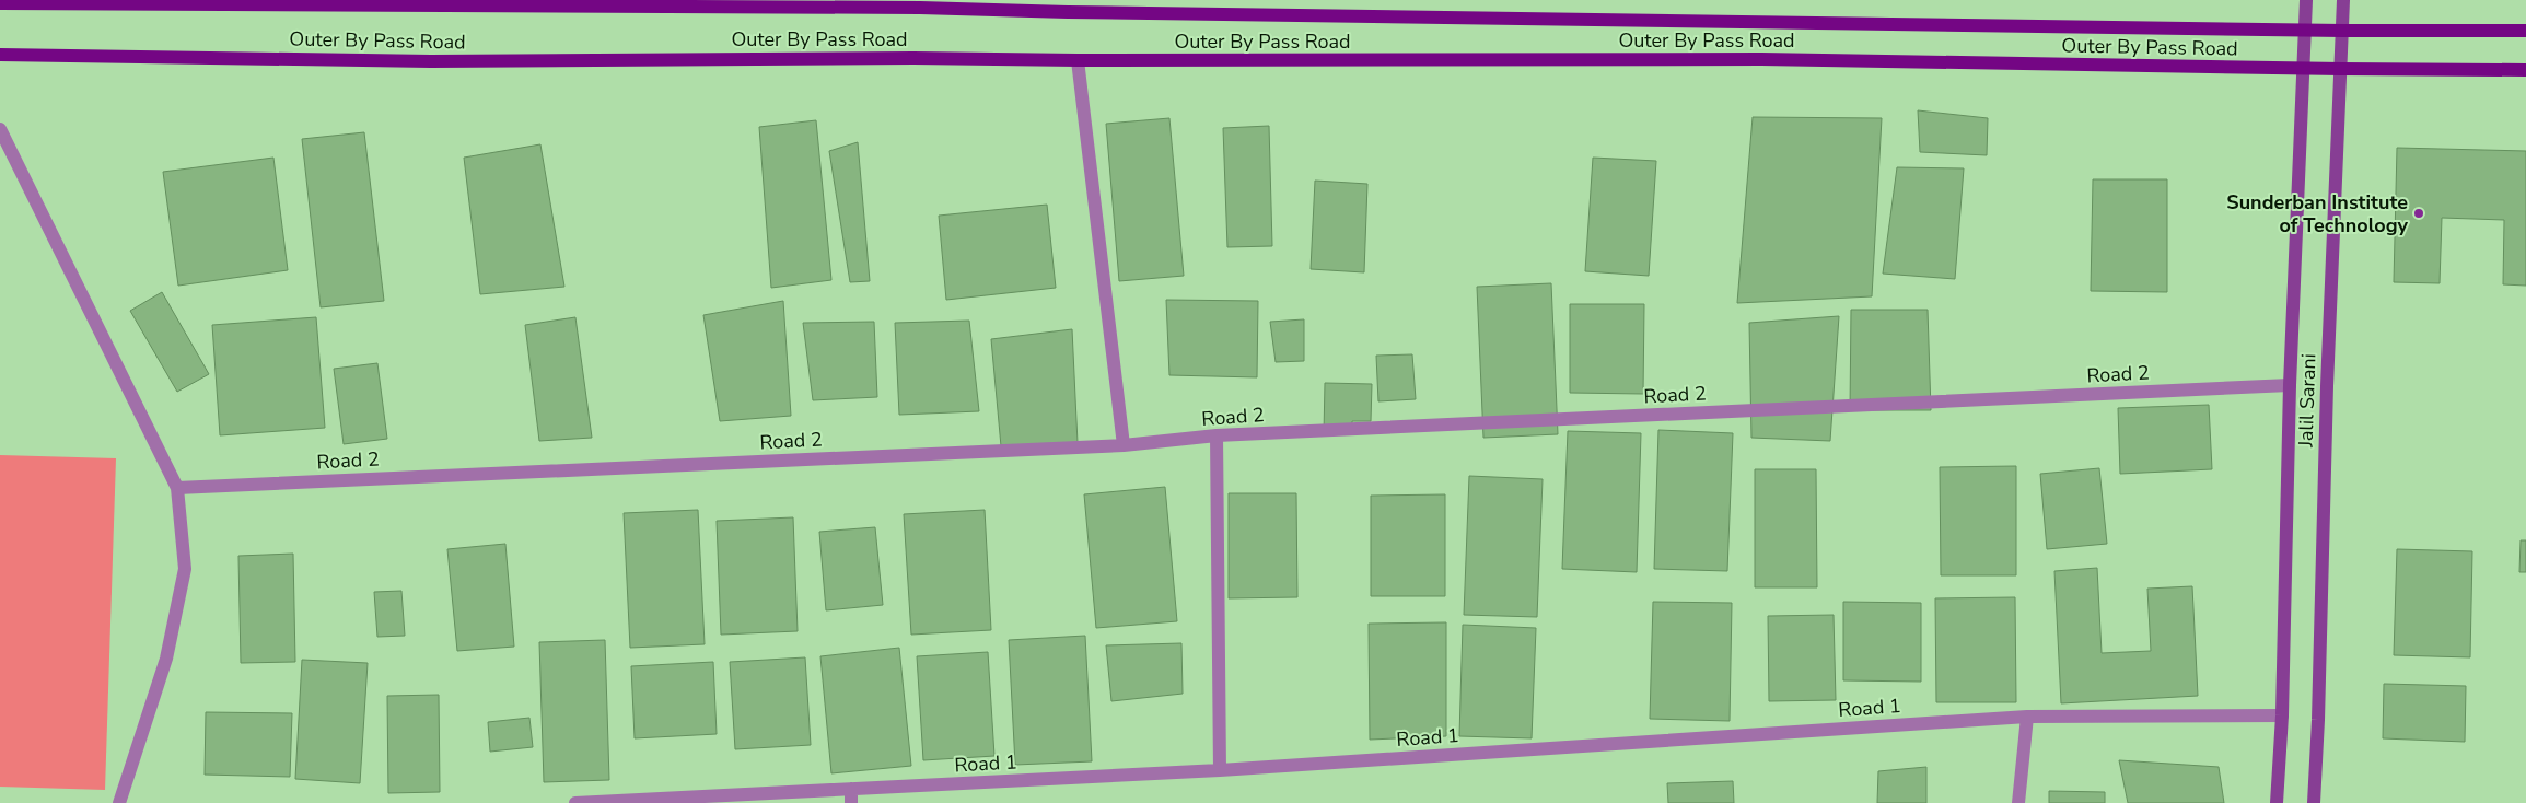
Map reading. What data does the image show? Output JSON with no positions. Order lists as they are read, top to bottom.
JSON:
{
  "streets": {
    "main road": ["Outer By Pass Road", "Jalil Sarani"],
    "street": ["Road 2", "Road 1"]
  },
  "crossings": [
    ["Outer By Pass Road", "Jalil Sarani"],
    ["Road 2", "Jalil Sarani"],
    ["Jalil Sarani", "Road 1"]
  ],
  "places": ["Sunderban Institute of Technology"]
}
